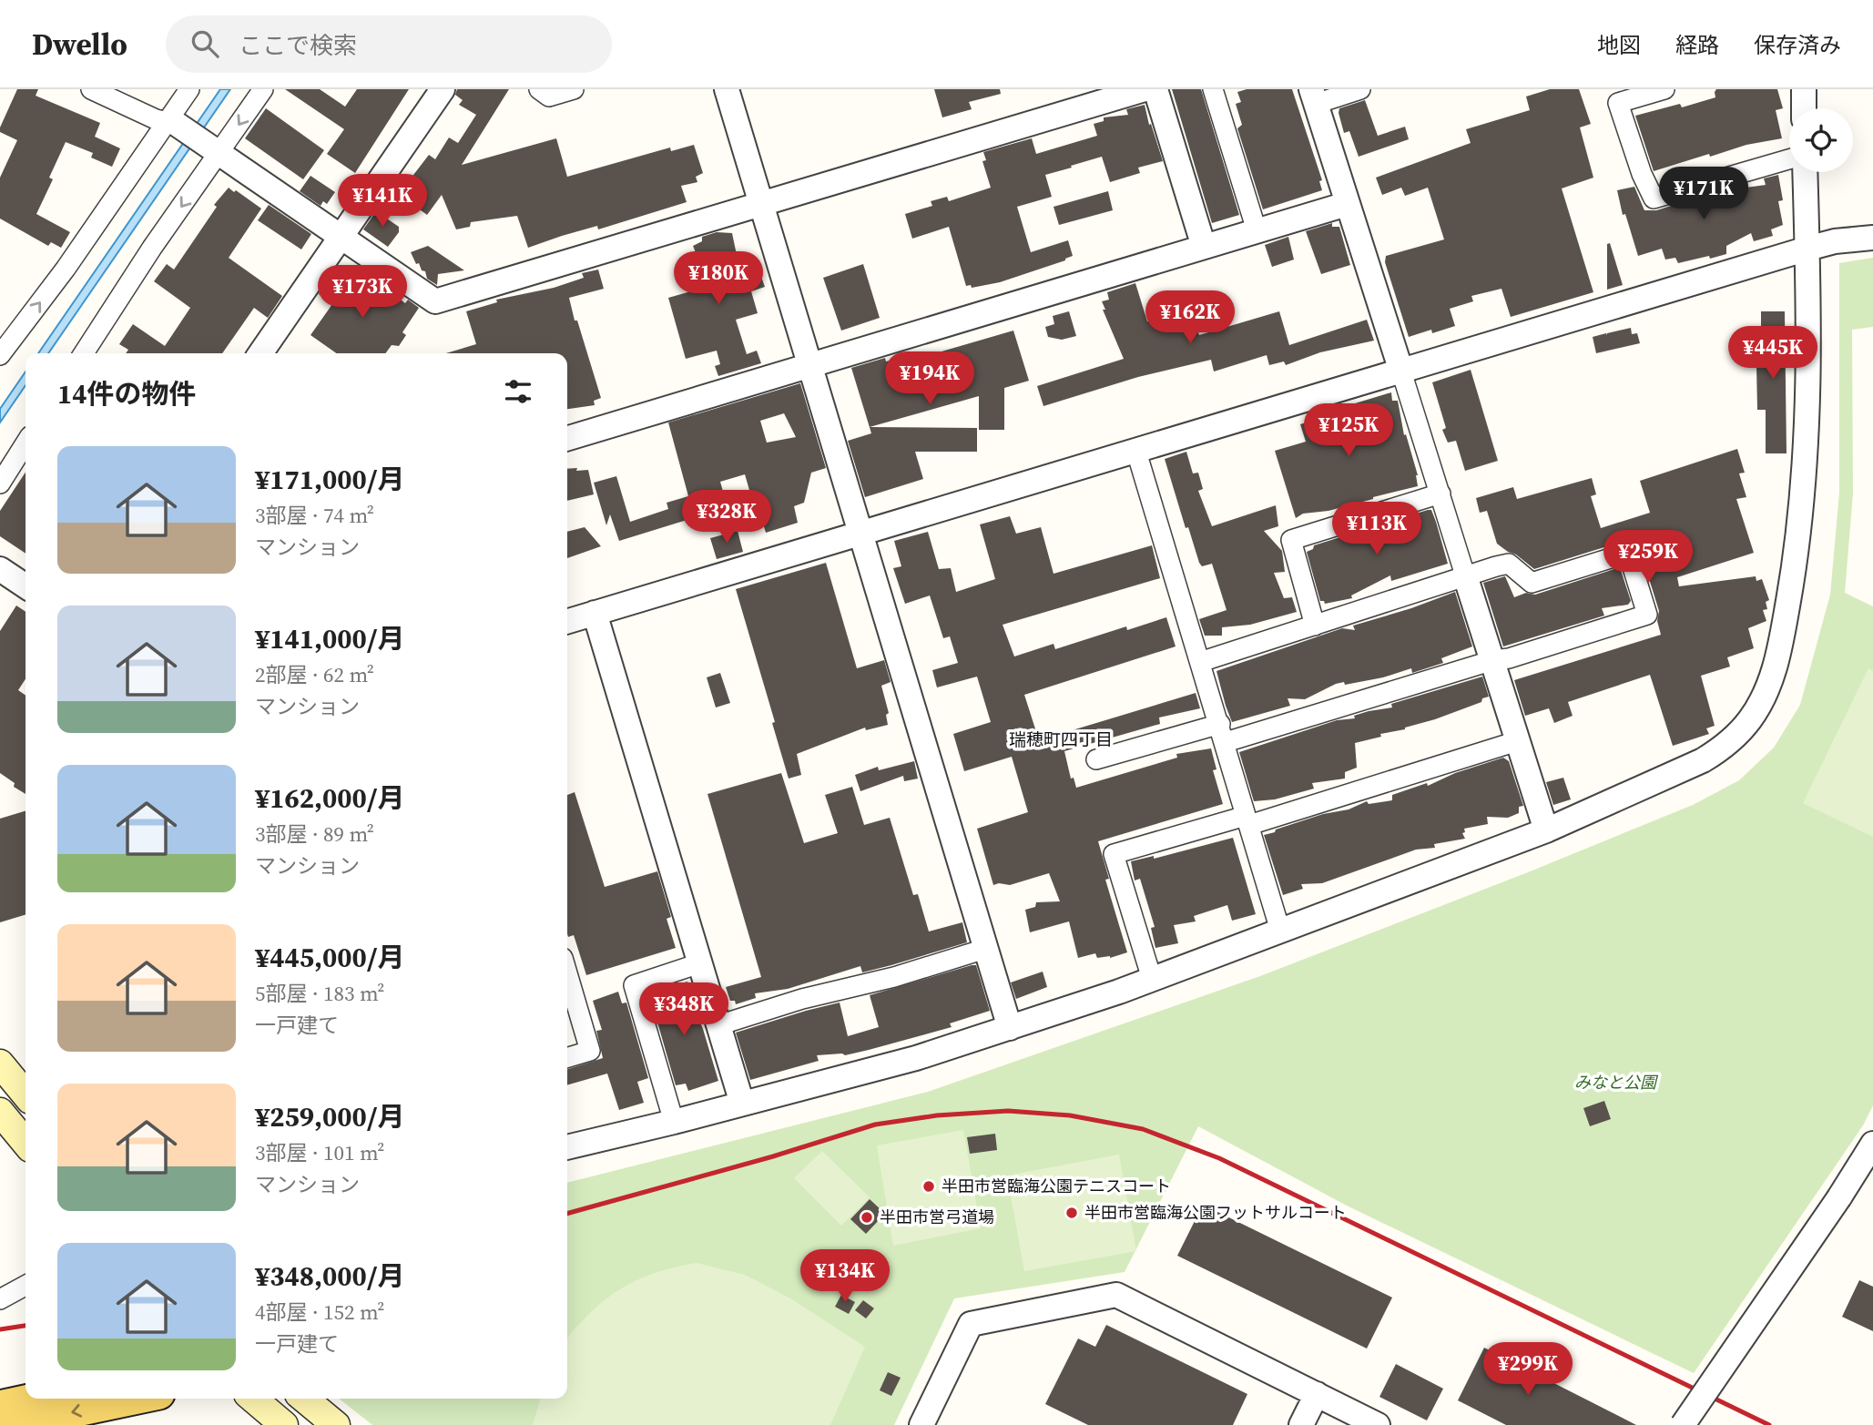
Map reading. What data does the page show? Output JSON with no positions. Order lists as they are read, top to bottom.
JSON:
{
  "districts": ["瑞穂町四丁目"],
  "parks": ["みなと公園"],
  "places": ["半田市営臨海公園テニスコート", "半田市営臨海公園フットサルコート", "半田市営弓道場"],
  "page": {
    "header": "Dwello",
    "search": "ここで検索",
    "nav": ["地図", "経路", "保存済み"],
    "price": [
      "¥171K",
      "¥141K",
      "¥180K",
      "¥173K",
      "¥162K",
      "¥445K",
      "¥194K",
      "¥125K",
      "¥328K",
      "¥113K",
      "¥259K",
      "¥348K",
      "¥134K",
      "¥299K"
    ],
    "heading": "14件の物件",
    "list": [
      {
        "name": "¥171,000/月",
        "note": "3部屋 · 74 m² · マンション"
      },
      {
        "name": "¥141,000/月",
        "note": "2部屋 · 62 m² · マンション"
      },
      {
        "name": "¥162,000/月",
        "note": "3部屋 · 89 m² · マンション"
      },
      {
        "name": "¥445,000/月",
        "note": "5部屋 · 183 m² · 一戸建て"
      },
      {
        "name": "¥259,000/月",
        "note": "3部屋 · 101 m² · マンション"
      },
      {
        "name": "¥348,000/月",
        "note": "4部屋 · 152 m² · 一戸建て"
      }
    ]
  }
}
